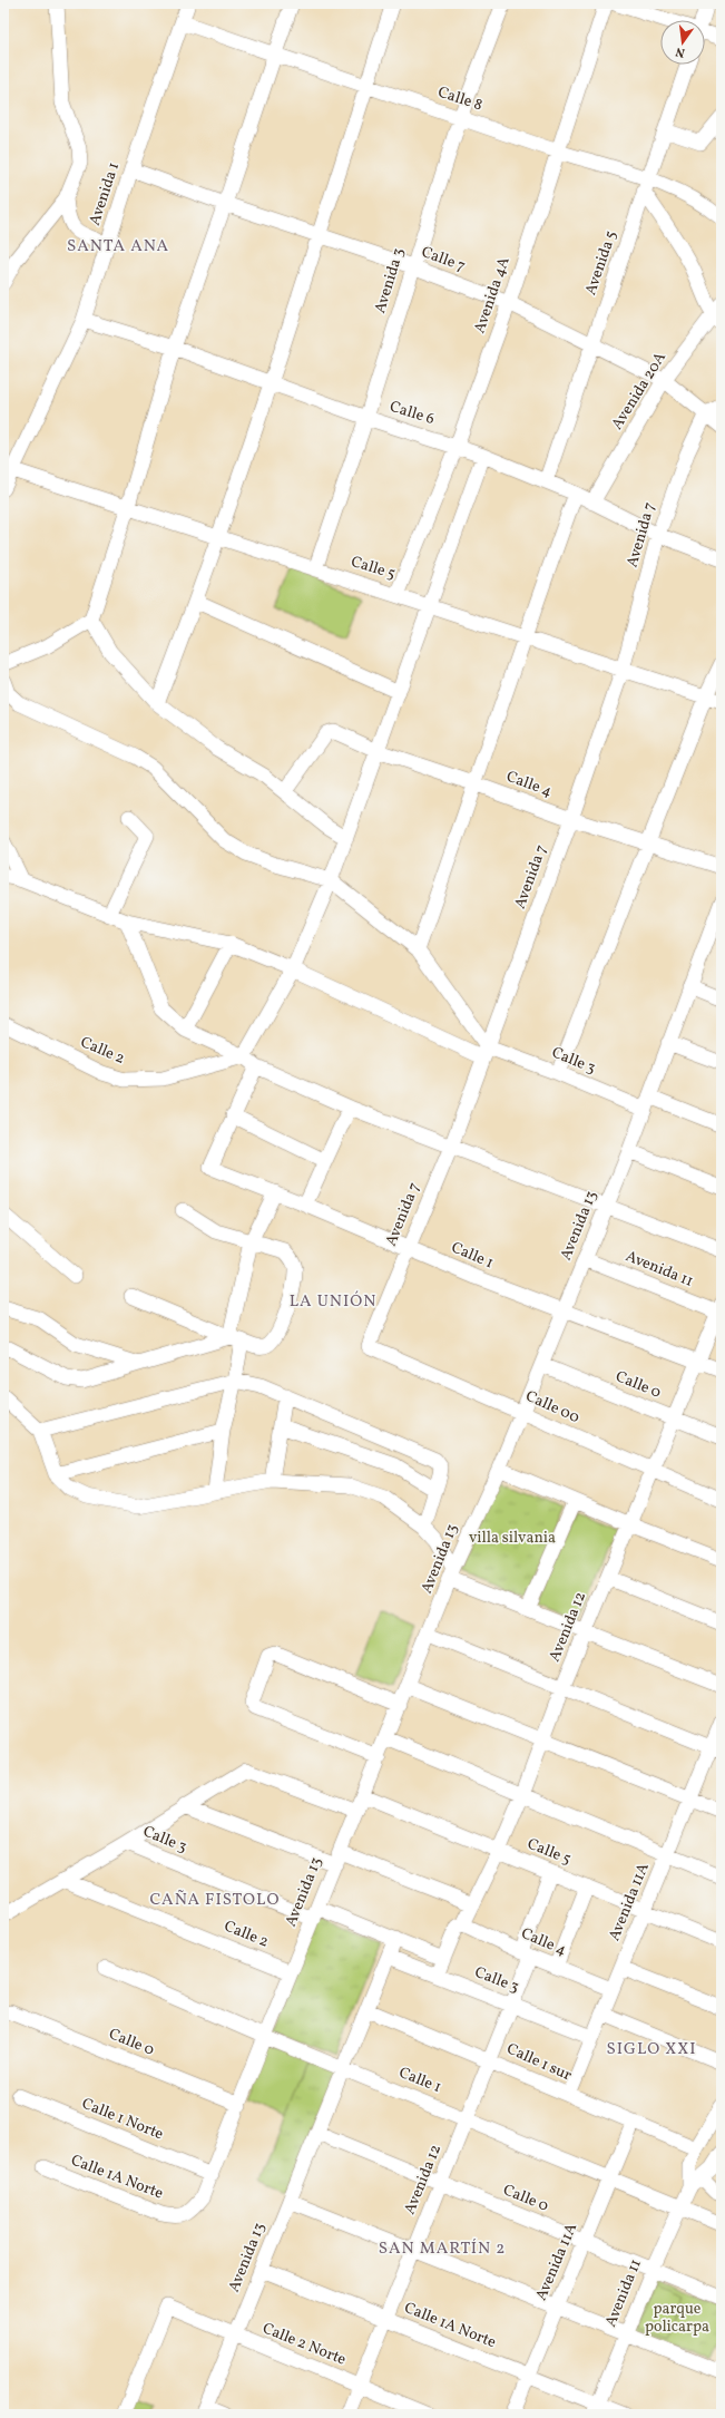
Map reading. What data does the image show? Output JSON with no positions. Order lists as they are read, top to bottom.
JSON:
{
  "streets": {
    "street": [
      "Calle 8",
      "Avenida 1",
      "Calle 7",
      "Avenida 5",
      "Avenida 3",
      "Avenida 4A",
      "Avenida 20A",
      "Calle 6",
      "Avenida 7",
      "Calle 5",
      "Calle 4",
      "Calle 2",
      "Calle 3",
      "Avenida 13",
      "Calle 1",
      "Avenida 11",
      "Calle 0",
      "Calle 00",
      "Avenida 12",
      "Avenida 11A",
      "Calle 1 sur",
      "Calle 1 Norte",
      "Calle 1A Norte",
      "Calle 2 Norte"
    ]
  },
  "crossings": [
    ["Calle 8", "Avenida 1"],
    ["Calle 8", "Avenida 5"],
    ["Calle 8", "Avenida 3"],
    ["Calle 8", "Avenida 4A"],
    ["Avenida 1", "Calle 7"],
    ["Avenida 1", "Calle 6"],
    ["Avenida 1", "Calle 5"],
    ["Calle 7", "Avenida 5"],
    ["Calle 7", "Avenida 3"],
    ["Calle 7", "Avenida 4A"],
    ["Calle 7", "Avenida 20A"],
    ["Calle 7", "Avenida 7"],
    ["Avenida 5", "Calle 6"],
    ["Avenida 3", "Calle 6"],
    ["Avenida 3", "Calle 5"],
    ["Avenida 4A", "Calle 6"],
    ["Avenida 4A", "Calle 5"],
    ["Avenida 20A", "Calle 6"],
    ["Calle 6", "Avenida 7"],
    ["Avenida 7", "Calle 5"],
    ["Avenida 7", "Calle 4"],
    ["Avenida 7", "Calle 3"],
    ["Avenida 7", "Calle 1"],
    ["Avenida 7", "Calle 00"],
    ["Calle 5", "Avenida 13"],
    ["Calle 5", "Avenida 12"],
    ["Calle 5", "Avenida 11A"],
    ["Calle 4", "Avenida 12"],
    ["Calle 4", "Avenida 11A"],
    ["Calle 2", "Avenida 13"],
    ["Calle 3", "Avenida 13"],
    ["Calle 3", "Avenida 12"],
    ["Calle 3", "Avenida 11A"],
    ["Avenida 13", "Calle 1"],
    ["Avenida 13", "Avenida 11"],
    ["Avenida 13", "Calle 0"],
    ["Avenida 13", "Calle 00"],
    ["Avenida 13", "Calle 1 sur"],
    ["Avenida 13", "Calle 1 Norte"],
    ["Avenida 13", "Calle 1A Norte"],
    ["Avenida 13", "Calle 2 Norte"],
    ["Calle 1", "Avenida 11"],
    ["Calle 1", "Avenida 12"],
    ["Calle 1", "Avenida 11A"],
    ["Avenida 11", "Calle 0"],
    ["Avenida 11", "Avenida 12"],
    ["Avenida 11", "Calle 1 sur"],
    ["Avenida 11", "Calle 1A Norte"],
    ["Calle 0", "Avenida 12"],
    ["Calle 0", "Avenida 11A"],
    ["Calle 00", "Avenida 12"],
    ["Avenida 12", "Calle 1 sur"],
    ["Avenida 12", "Calle 1A Norte"],
    ["Avenida 12", "Calle 2 Norte"],
    ["Avenida 11A", "Calle 1 sur"],
    ["Avenida 11A", "Calle 1A Norte"]
  ],
  "districts": [
    "SANTA ANA",
    "LA UNIÓN",
    "CAÑA FISTOLO",
    "SIGLO XXI",
    "SAN MARTÍN 2"
  ],
  "parks": ["villa silvania", "parque policarpa"],
  "north": "bottom"
}
